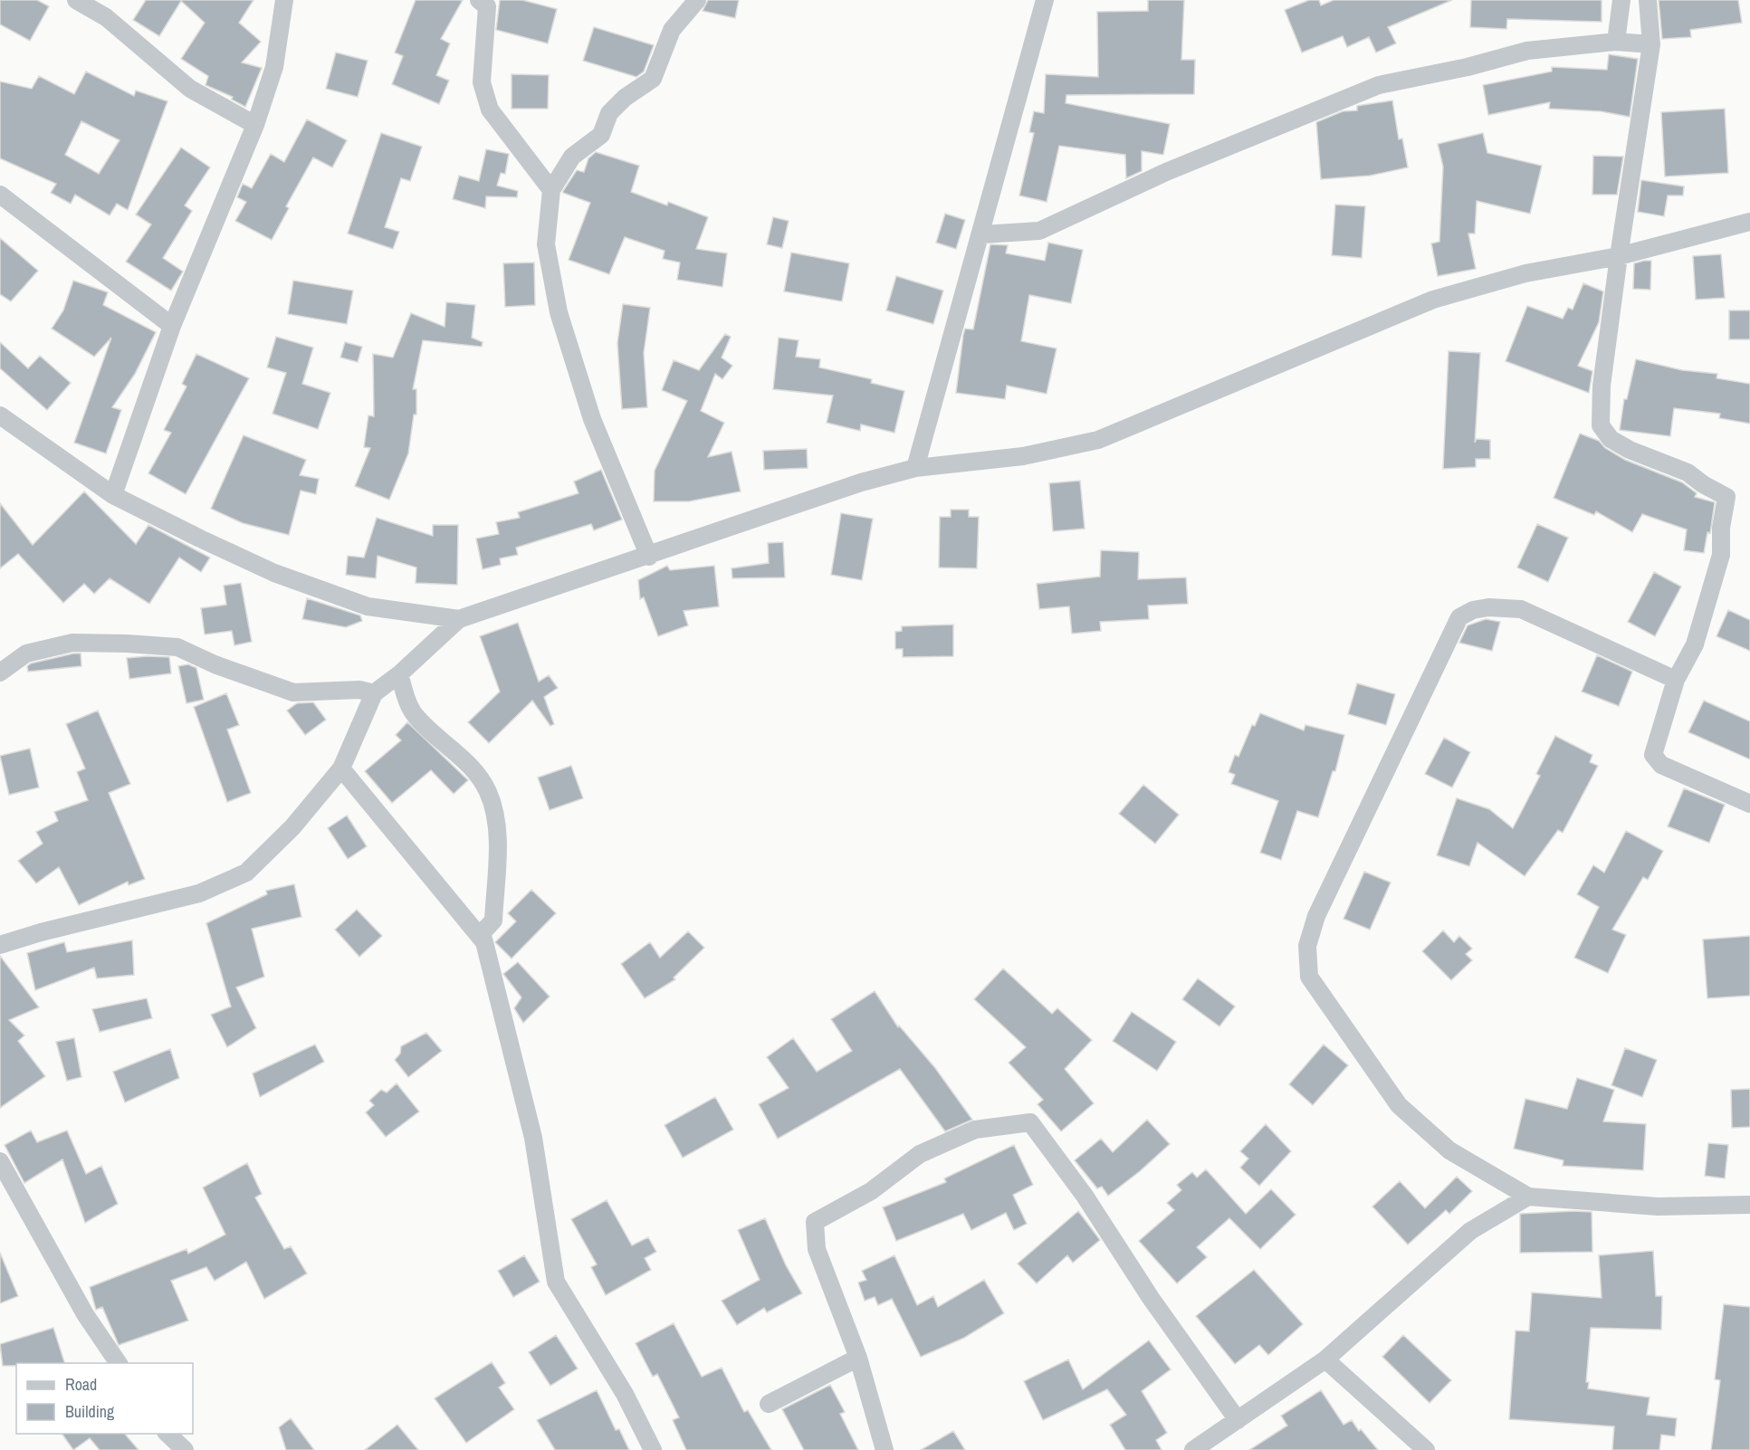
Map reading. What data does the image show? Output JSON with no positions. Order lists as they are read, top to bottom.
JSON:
{
  "legend": ["Road", "Building"]
}
